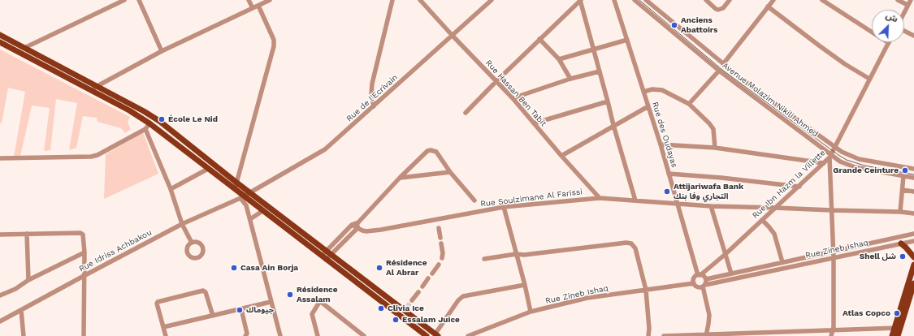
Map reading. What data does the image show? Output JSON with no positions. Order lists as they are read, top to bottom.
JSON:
{
  "streets": {
    "street": [
      "Rue Hassan Ben Tabit",
      "Rue de l'Ecrivain",
      "Avenue Molazim Nikili Ahmed",
      "Rue des Oudayas",
      "Rue Ibn Hazm la Villette",
      "Rue Soulzimane Al Farissi",
      "Rue Zineb Ishaq",
      "Rue Idriss Achbakou"
    ]
  },
  "crossings": [
    ["Rue Hassan Ben Tabit", "Rue de l'Ecrivain"],
    ["Rue Hassan Ben Tabit", "Rue Soulzimane Al Farissi"],
    ["Rue de l'Ecrivain", "Rue Idriss Achbakou"],
    ["Avenue Molazim Nikili Ahmed", "Rue Ibn Hazm la Villette"],
    ["Rue des Oudayas", "Rue Ibn Hazm la Villette"],
    ["Rue des Oudayas", "Rue Soulzimane Al Farissi"],
    ["Rue des Oudayas", "Rue Zineb Ishaq"],
    ["Rue Ibn Hazm la Villette", "Rue Soulzimane Al Farissi"],
    ["Rue Ibn Hazm la Villette", "Rue Zineb Ishaq"]
  ],
  "places": [
    "Anciens Abattoirs",
    "École Le Nid",
    "Grande Ceinture",
    "Attijariwafa Bank التجاري وفا بنك",
    "Shell شل",
    "Casa Ain Borja",
    "Résidence Al Abrar",
    "Résidence Assalam",
    "Clivia Ice",
    "جيوماك",
    "Atlas Copco",
    "Essalam Juice"
  ],
  "north": "top right"
}
